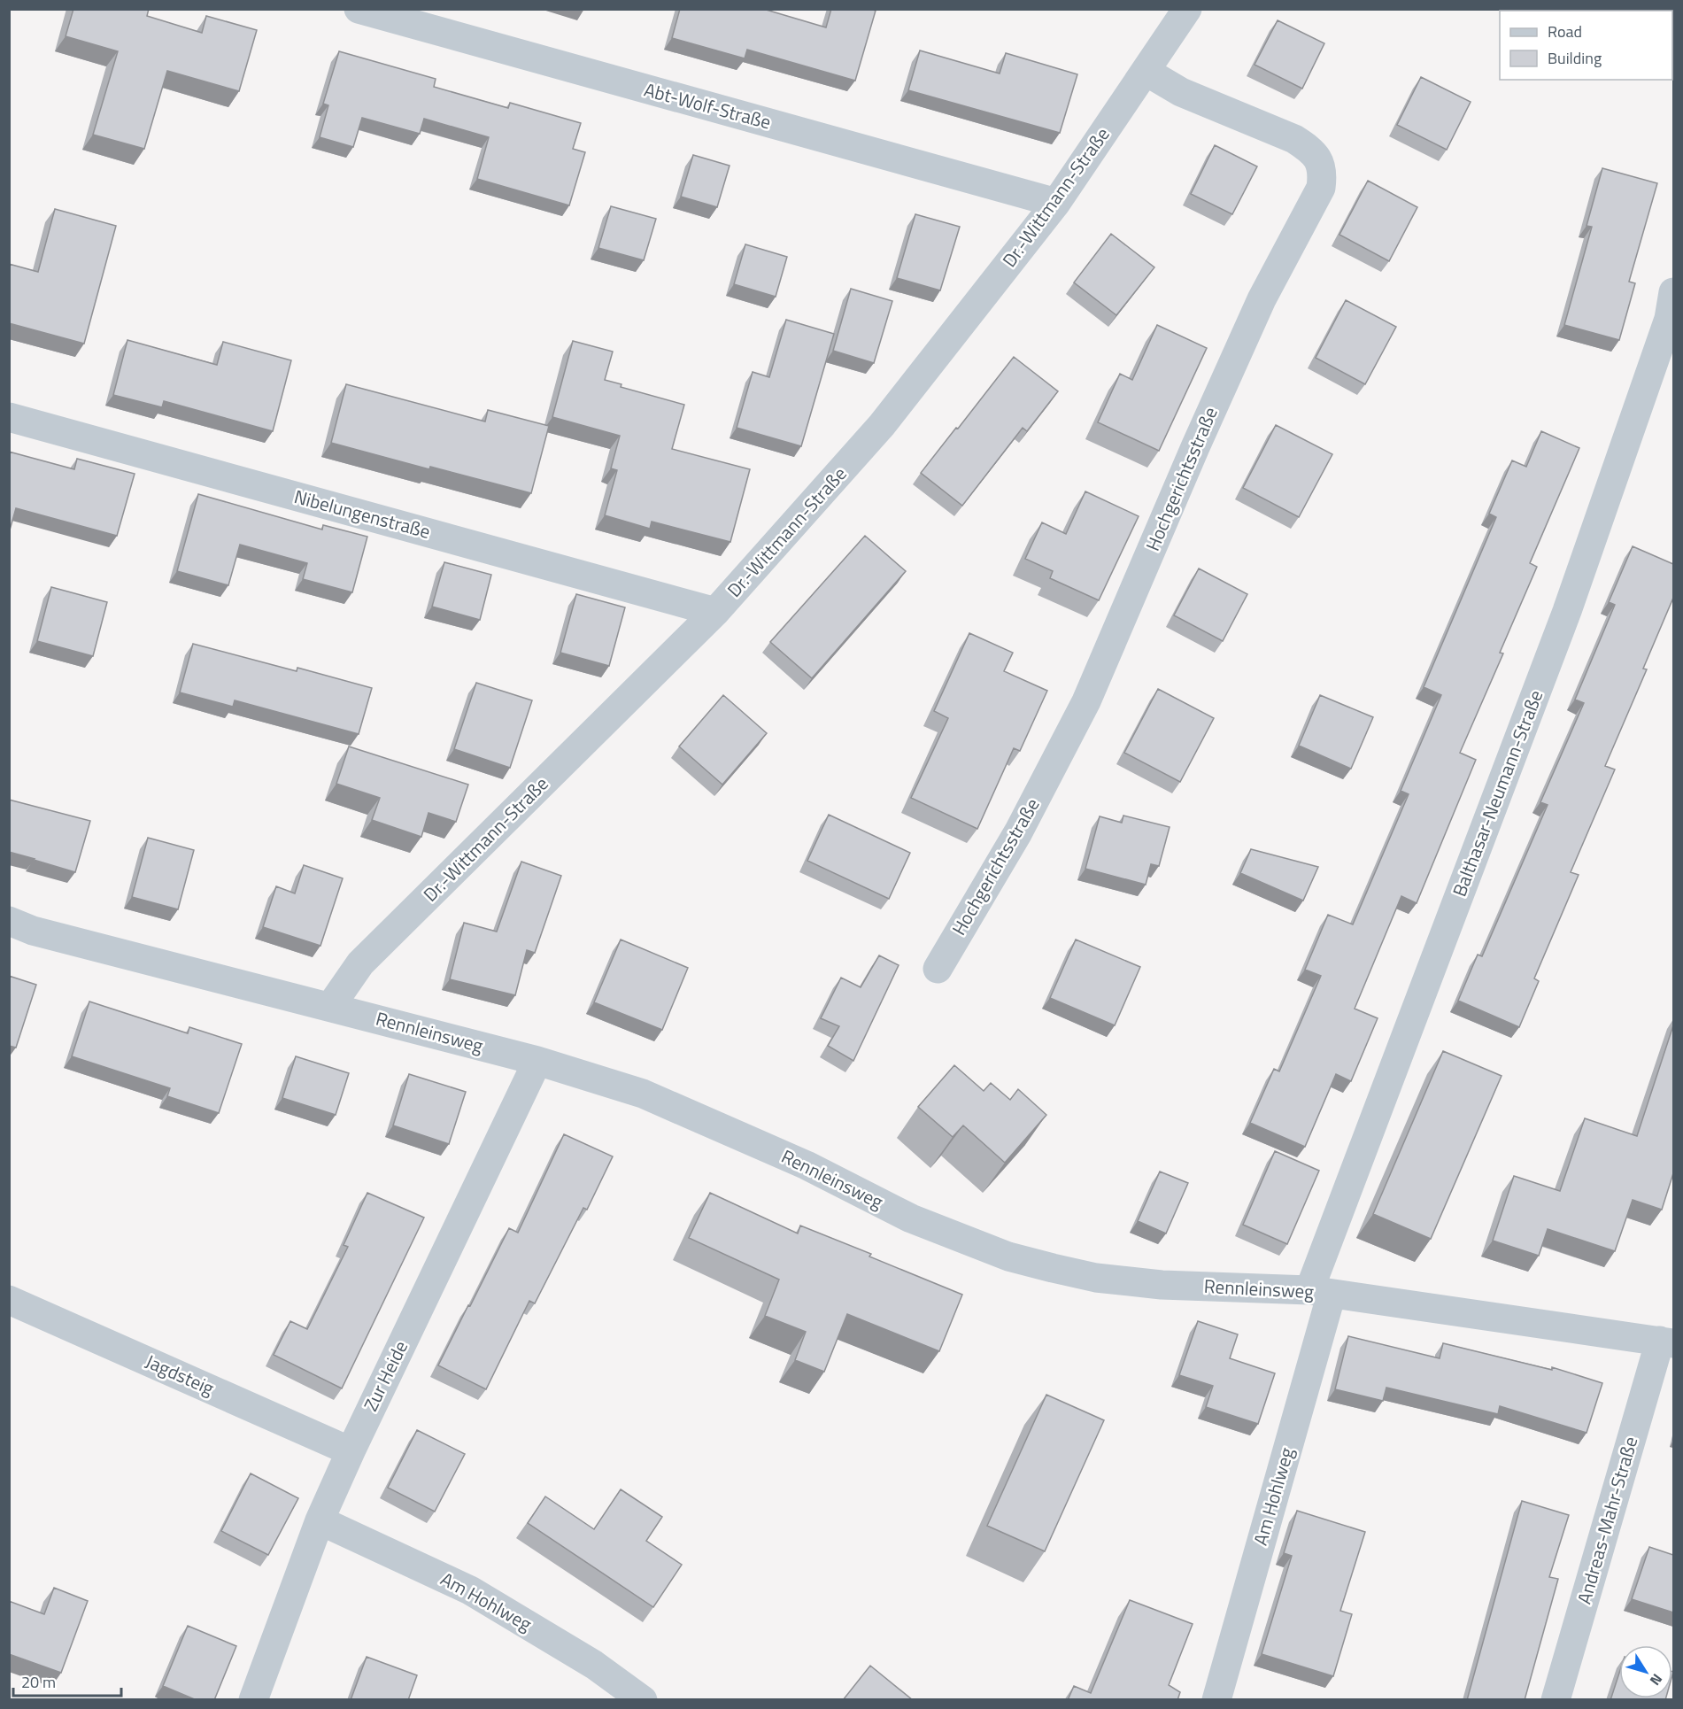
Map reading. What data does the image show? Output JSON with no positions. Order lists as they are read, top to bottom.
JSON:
{
  "streets": {
    "street": [
      "Abt-Wolf-Straße",
      "Dr.-Wittmann-Straße",
      "Hochgerichtsstraße",
      "Nibelungenstraße",
      "Balthasar-Neumann-Straße",
      "Rennleinsweg",
      "Jagdsteig",
      "Zur Heide",
      "Am Hohlweg",
      "Andreas-Mahr-Straße"
    ]
  },
  "crossings": [
    ["Abt-Wolf-Straße", "Dr.-Wittmann-Straße"],
    ["Dr.-Wittmann-Straße", "Hochgerichtsstraße"],
    ["Dr.-Wittmann-Straße", "Nibelungenstraße"],
    ["Dr.-Wittmann-Straße", "Rennleinsweg"],
    ["Balthasar-Neumann-Straße", "Rennleinsweg"],
    ["Balthasar-Neumann-Straße", "Am Hohlweg"],
    ["Rennleinsweg", "Zur Heide"],
    ["Rennleinsweg", "Am Hohlweg"],
    ["Rennleinsweg", "Andreas-Mahr-Straße"],
    ["Jagdsteig", "Zur Heide"],
    ["Zur Heide", "Am Hohlweg"]
  ],
  "legend": ["Road", "Building"],
  "scale_bar": "20 m",
  "north": "bottom right"
}
